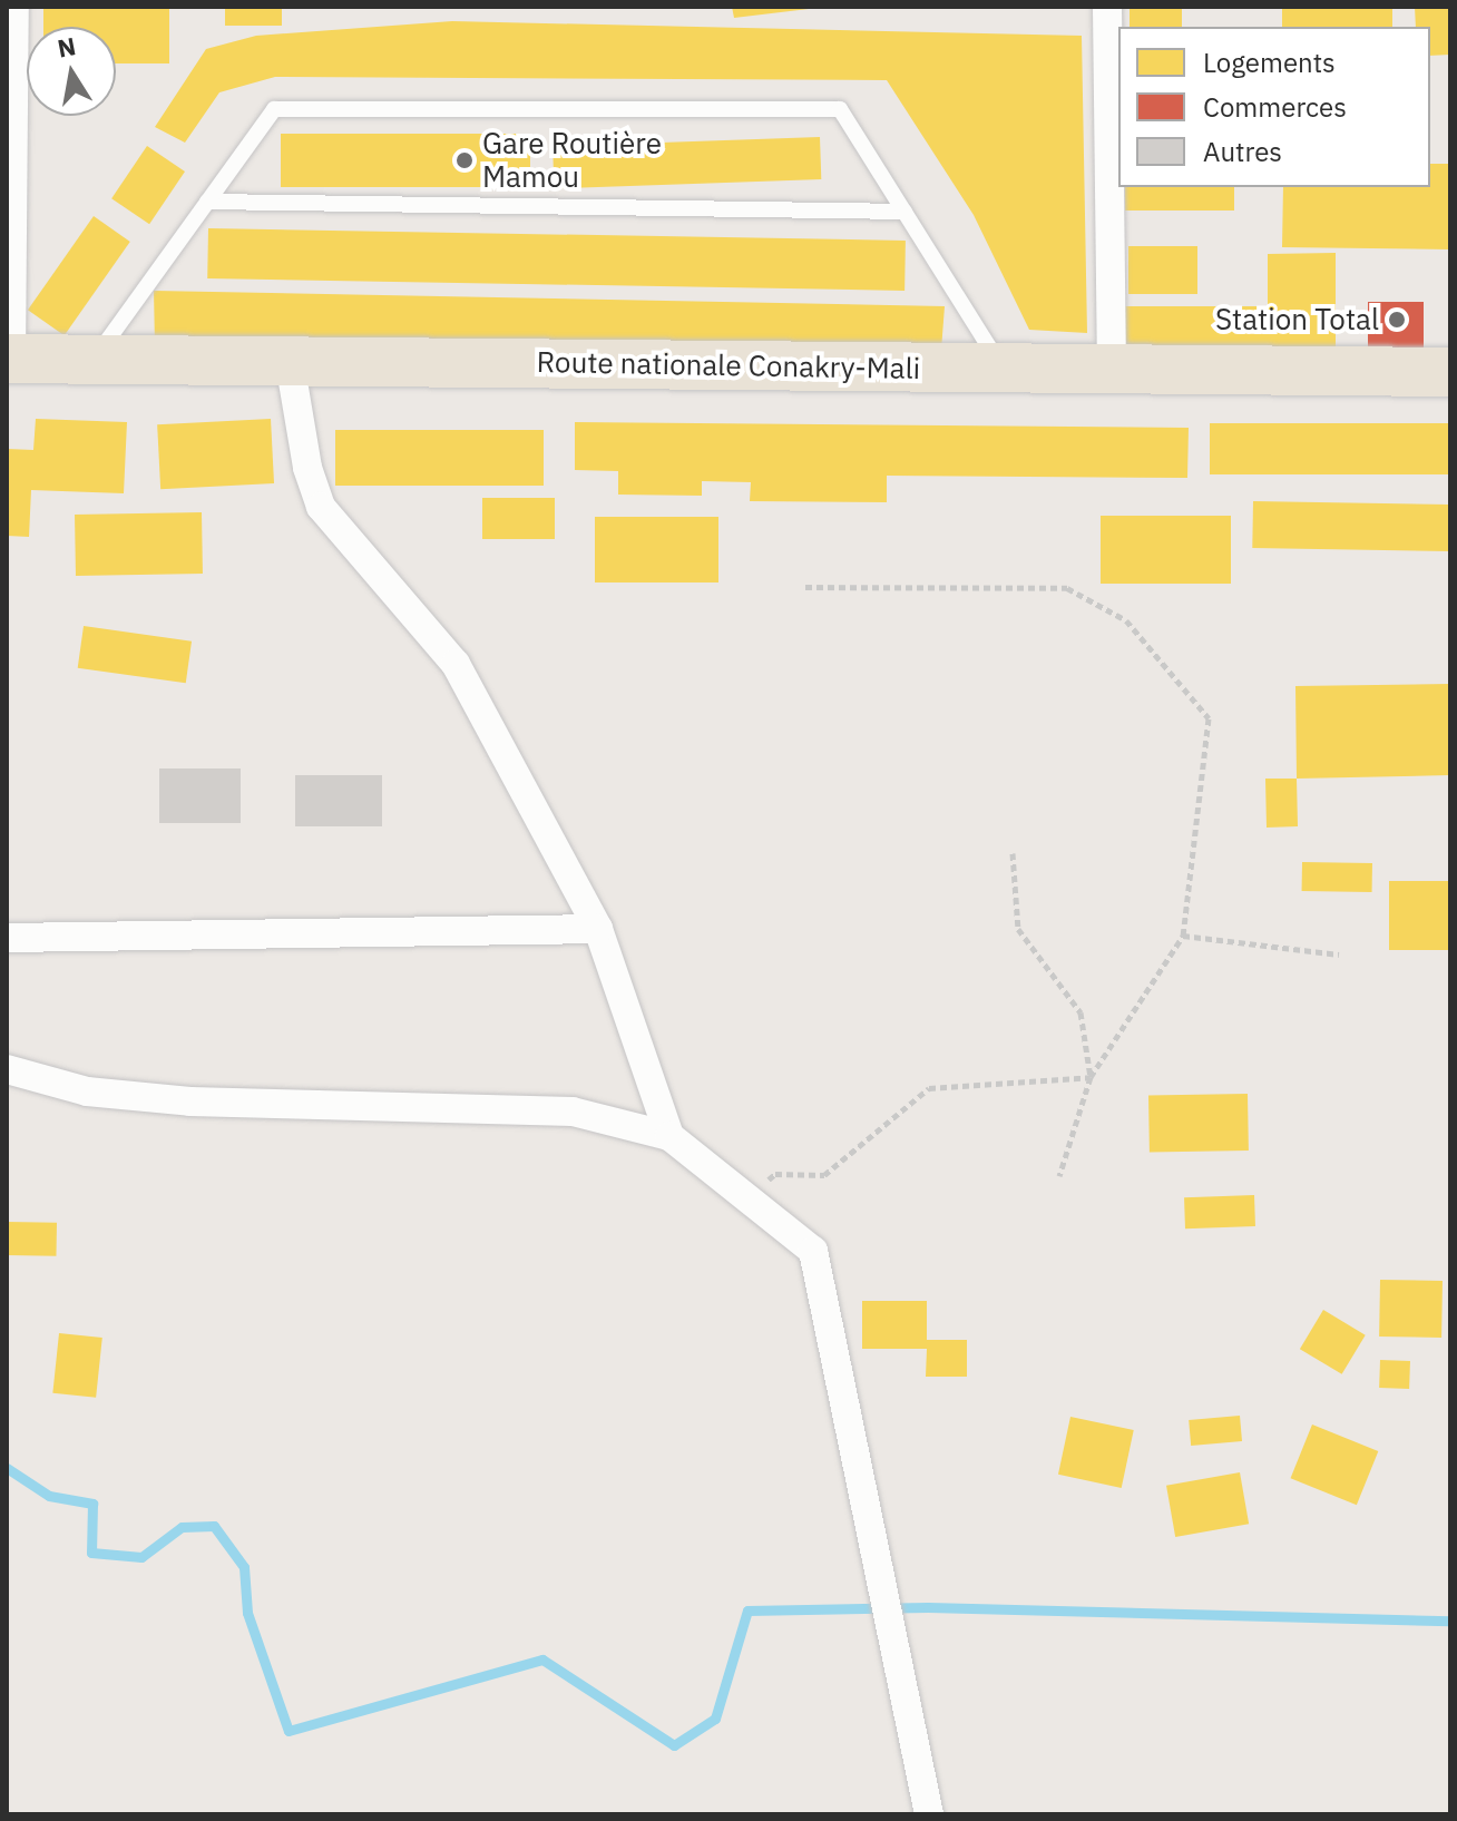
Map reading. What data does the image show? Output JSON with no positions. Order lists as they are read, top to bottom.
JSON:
{
  "streets": {
    "highway": ["Route nationale Conakry-Mali"]
  },
  "places": ["Gare Routière Mamou", "Station Total"],
  "legend": ["Logements", "Commerces", "Autres"],
  "north": "top"
}
